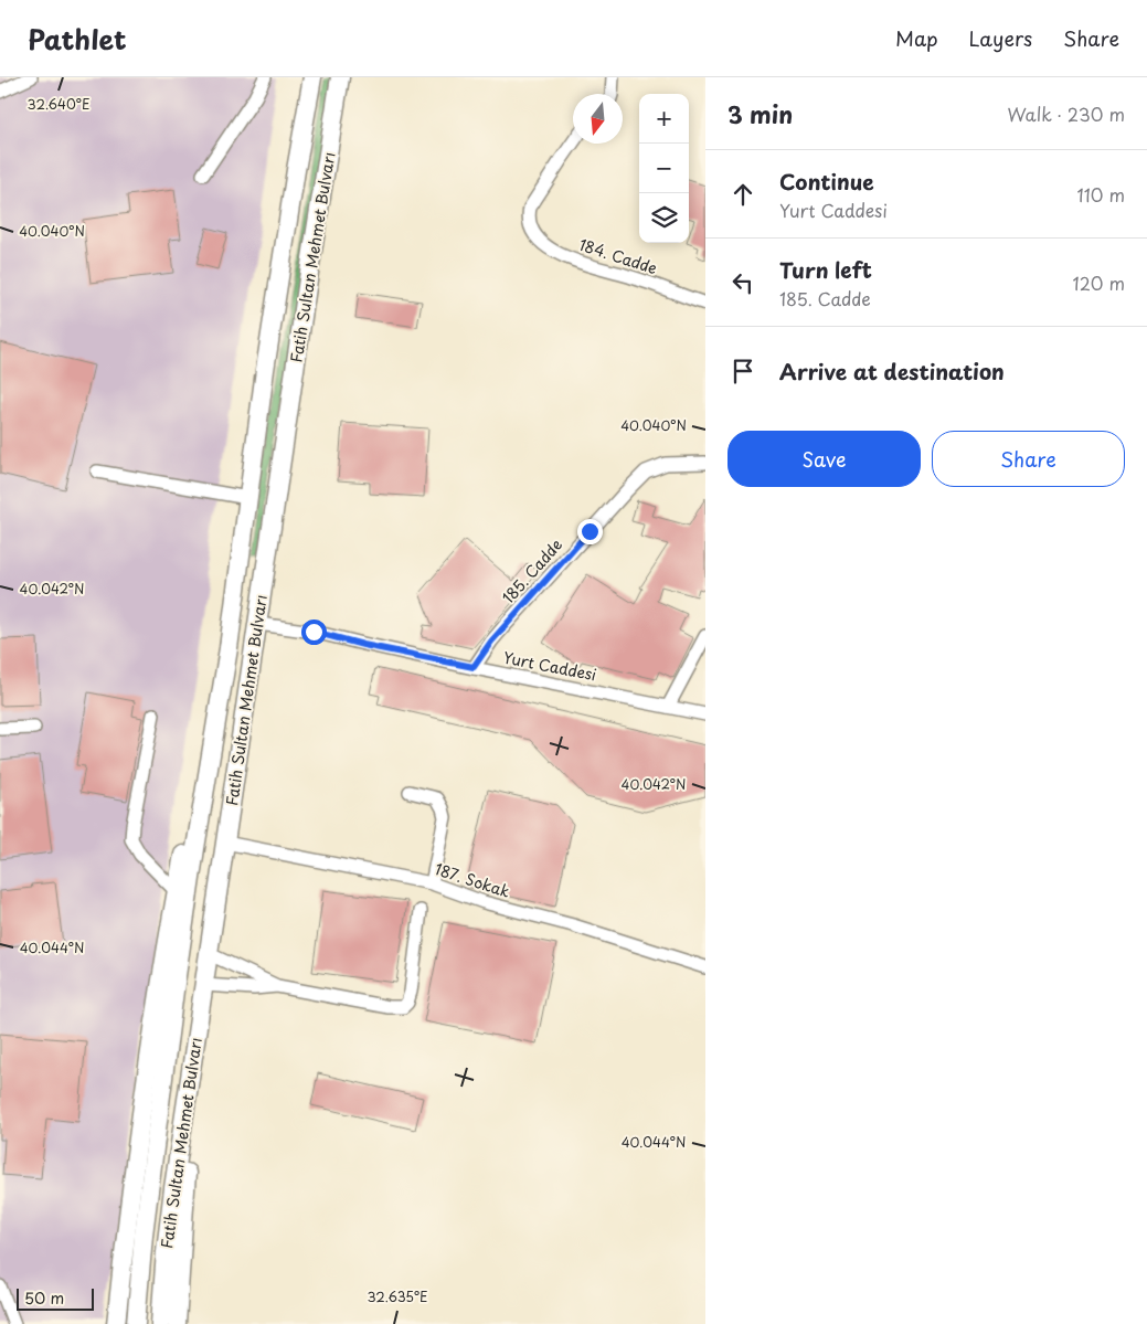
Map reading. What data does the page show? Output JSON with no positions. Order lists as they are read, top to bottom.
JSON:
{
  "streets": {
    "highway": ["Fatih Sultan Mehmet Bulvarı"],
    "street": [
      "184. Cadde",
      "185. Cadde",
      "Yurt Caddesi",
      "187. Sokak"
    ]
  },
  "crossings": [
    ["Fatih Sultan Mehmet Bulvarı", "Yurt Caddesi"],
    ["Fatih Sultan Mehmet Bulvarı", "187. Sokak"],
    ["185. Cadde", "Yurt Caddesi"]
  ],
  "scale_bar": "50 m",
  "north": "bottom",
  "page": {
    "header": "Pathlet",
    "nav": ["Map", "Layers", "Share"],
    "heading": ["3 min", "Walk · 230 m"],
    "map_buttons": ["+", "−"],
    "list": [
      ["Continue", "Yurt Caddesi", "110 m"],
      ["Turn left", "185. Cadde", "120 m"],
      "Arrive at destination"
    ],
    "buttons": ["Save", "Share"],
    "scale": "50 m"
  },
  "coordinates": [
    "32.640°E",
    "40.040°N",
    "40.042°N",
    "40.044°N",
    "32.635°E"
  ]
}
